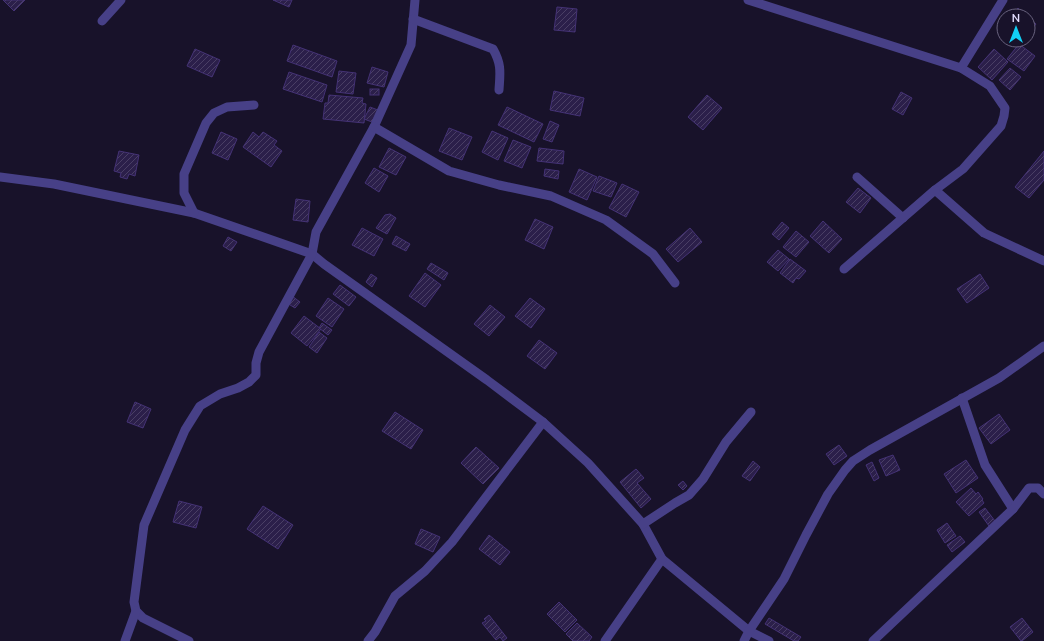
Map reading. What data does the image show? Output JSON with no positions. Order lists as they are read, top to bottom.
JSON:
{
  "north": "top"
}
